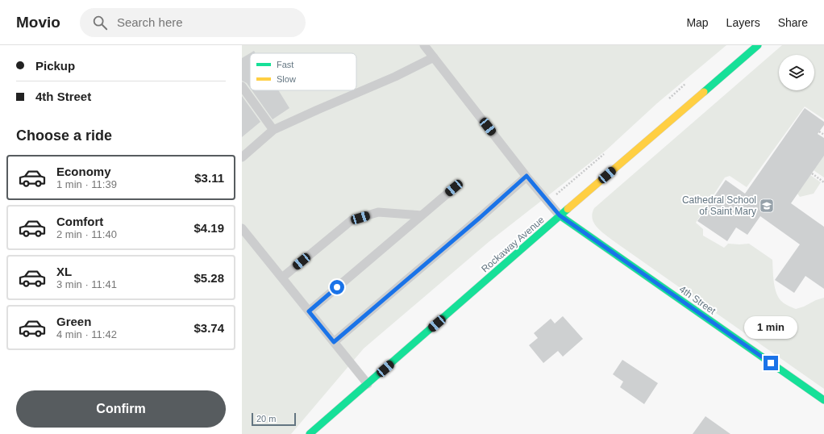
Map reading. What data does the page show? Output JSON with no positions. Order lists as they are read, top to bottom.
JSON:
{
  "streets": {
    "main road": ["Rockaway Avenue", "4th Street"]
  },
  "crossings": [
    ["Rockaway Avenue", "4th Street"]
  ],
  "places": {
    "school or university": ["Cathedral School of Saint Mary"]
  },
  "legend": ["Fast", "Slow"],
  "scale_bar": "20 m",
  "page": {
    "header": "Movio",
    "search": "Search here",
    "nav": ["Map", "Layers", "Share"],
    "banner": ["Pickup", "4th Street"],
    "heading": "Choose a ride",
    "list": [
      {
        "name": "Economy",
        "note": "1 min · 11:39",
        "value": "$3.11"
      },
      {
        "name": "Comfort",
        "note": "2 min · 11:40",
        "value": "$4.19"
      },
      {
        "name": "XL",
        "note": "3 min · 11:41",
        "value": "$5.28"
      },
      {
        "name": "Green",
        "note": "4 min · 11:42",
        "value": "$3.74"
      }
    ],
    "bubble": "1 min",
    "buttons": "Confirm",
    "scale": "20 m"
  }
}
